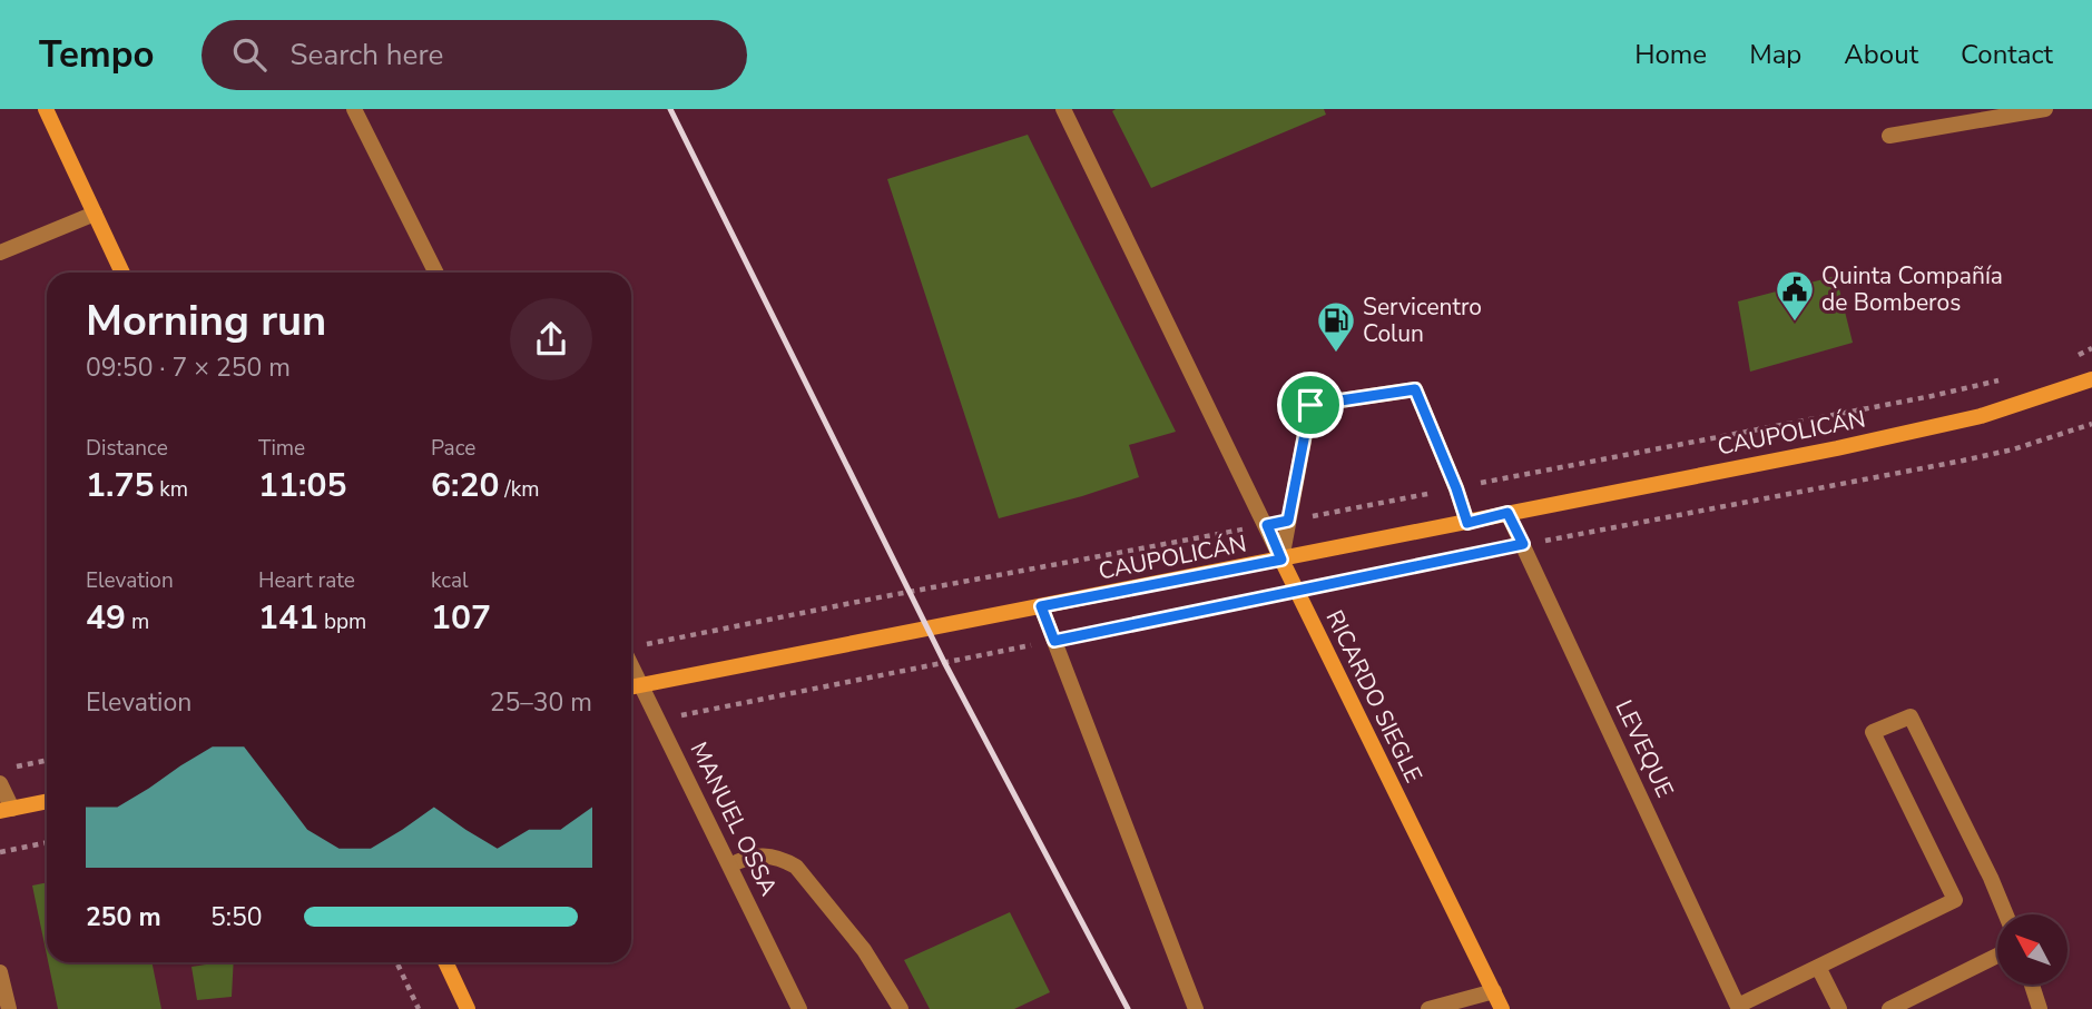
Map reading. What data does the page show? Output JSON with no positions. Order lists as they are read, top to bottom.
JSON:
{
  "streets": {
    "main road": ["CAUPOLICÁN", "RICARDO SIEGLE"],
    "street": ["LEVEQUE", "MANUEL OSSA"]
  },
  "crossings": [
    ["CAUPOLICÁN", "RICARDO SIEGLE"],
    ["CAUPOLICÁN", "LEVEQUE"],
    ["CAUPOLICÁN", "MANUEL OSSA"]
  ],
  "places": {
    "public building": ["Quinta Compañía de Bomberos"],
    "fuel station": ["Servicentro Colun"]
  },
  "north": "top left",
  "page": {
    "header": "Tempo",
    "search": "Search here",
    "nav": [
      "Home",
      "Map",
      "About",
      "Contact"
    ],
    "heading": ["Morning run", "09:50 · 7 × 250 m"],
    "stats": [
      ["Distance", "1.75 km"],
      ["Time", "11:05"],
      ["Pace", "6:20 /km"],
      ["Elevation", "49 m"],
      ["Heart rate", "141 bpm"],
      ["kcal", "107"]
    ],
    "chart": ["Elevation", "25–30 m"],
    "list": [
      {
        "name": "250 m",
        "note": "5:50"
      }
    ]
  }
}
